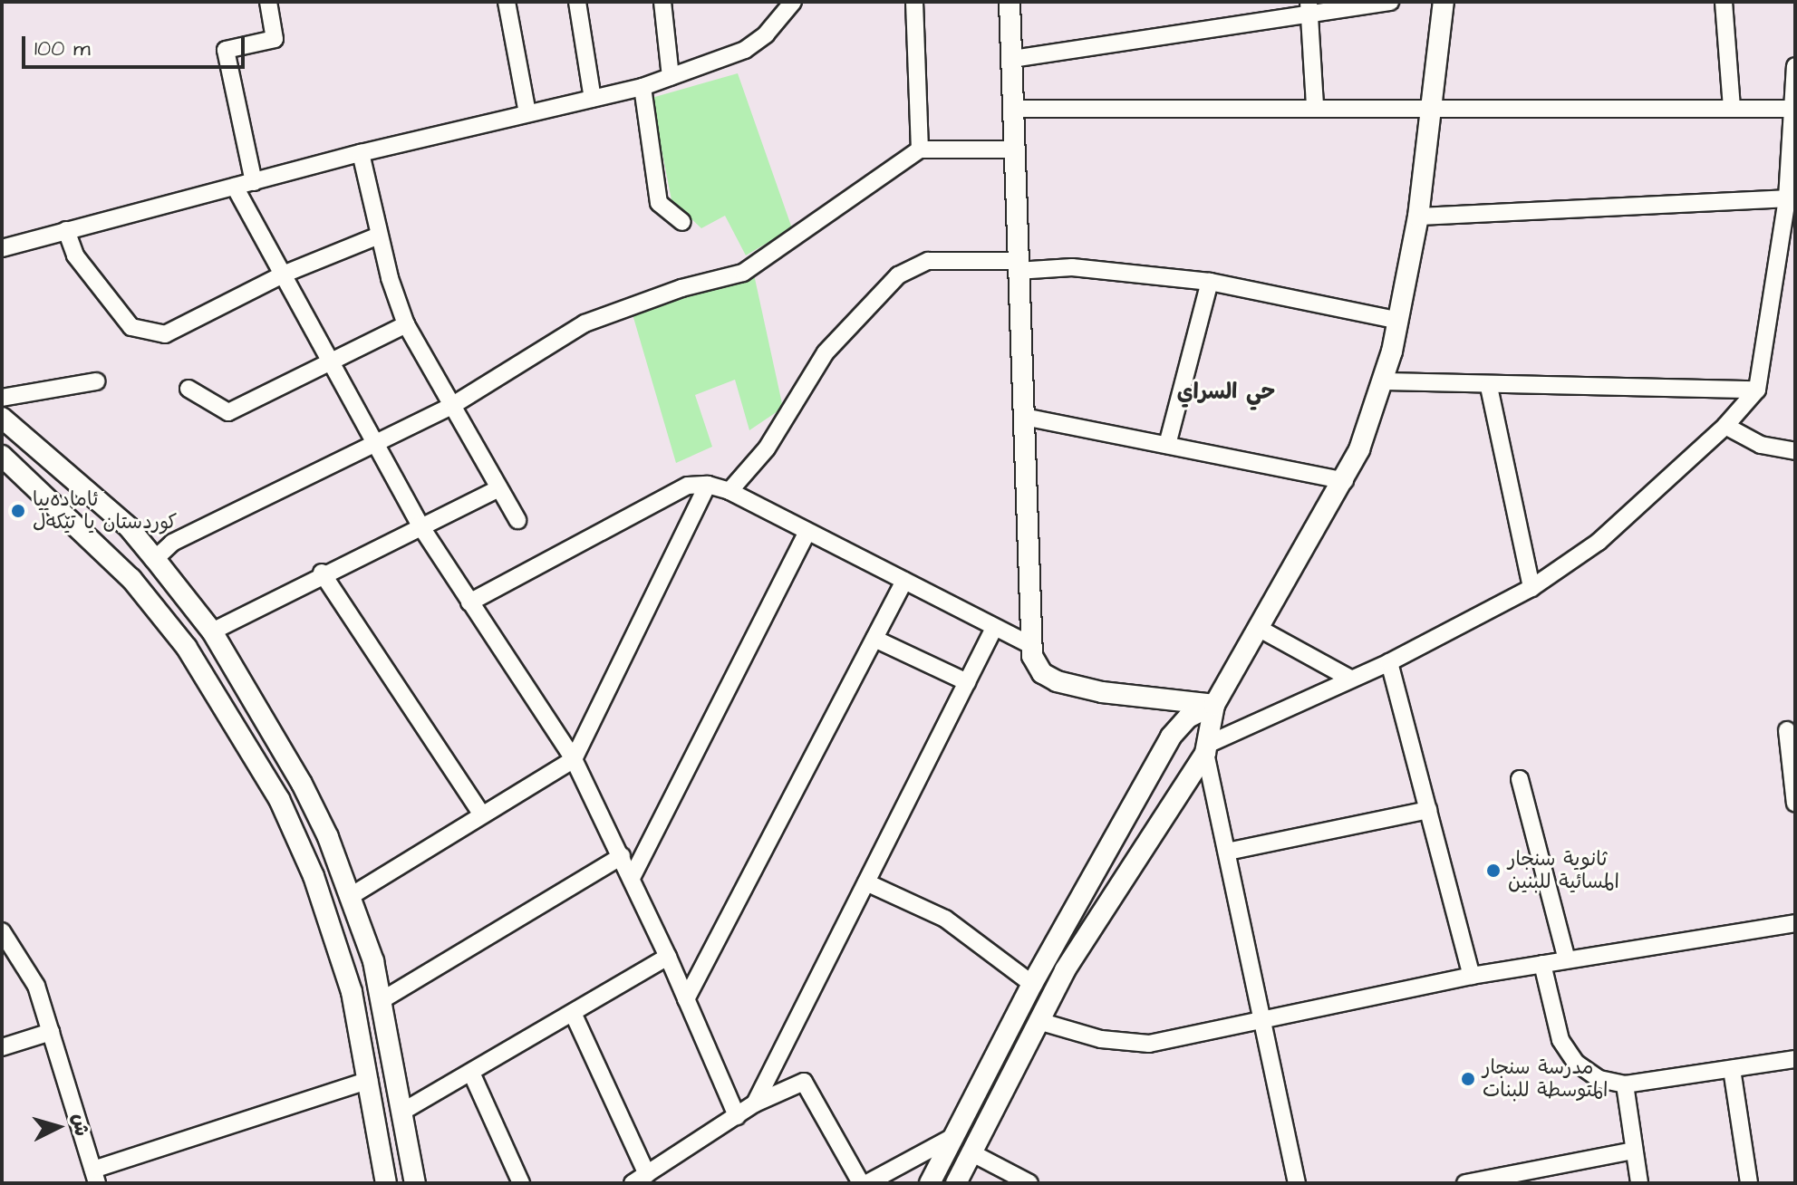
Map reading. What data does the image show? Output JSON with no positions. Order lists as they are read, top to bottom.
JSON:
{
  "districts": ["حي السراي"],
  "places": ["ئامادەییا کوردستان یا تێکەل", "ثانوية سنجار المسائية للبنين", "مدرسة سنجار المتوسطة للبنات"],
  "scale_bar": "100 m",
  "north": "right"
}
